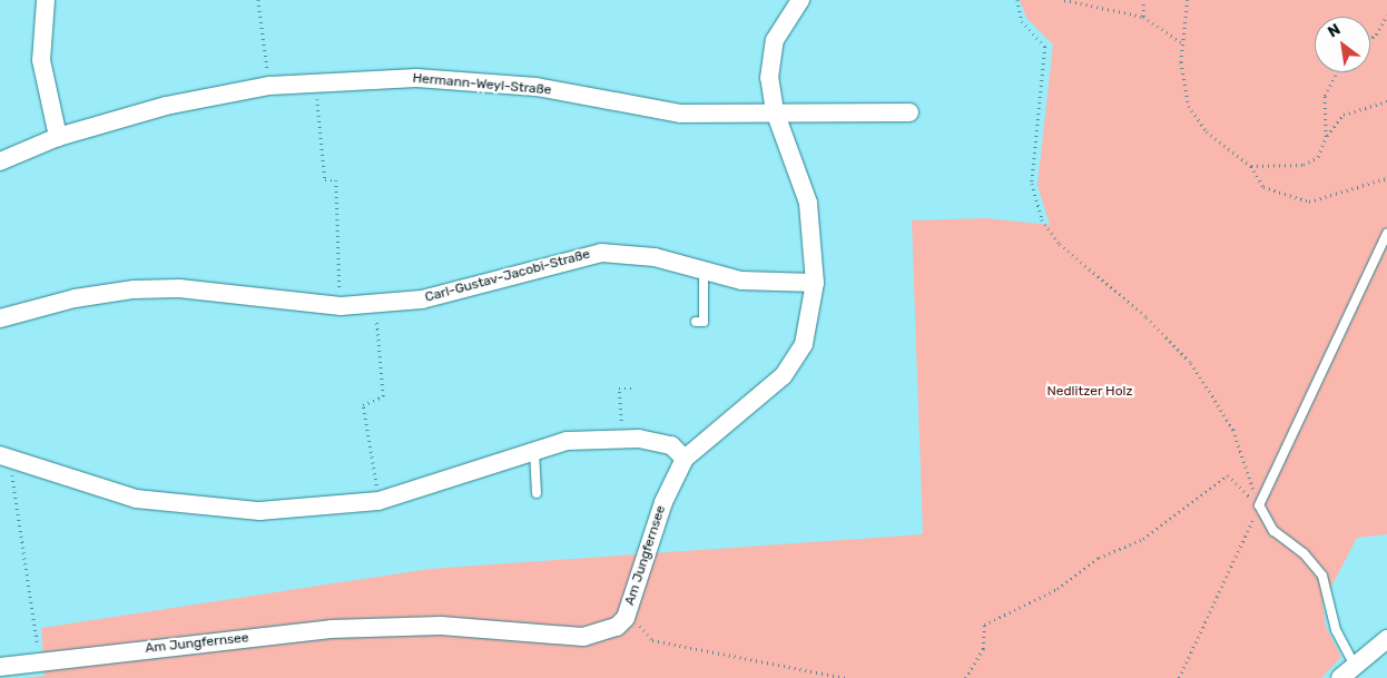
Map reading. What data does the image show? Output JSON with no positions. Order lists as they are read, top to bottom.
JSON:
{
  "streets": {
    "street": ["Hermann-Weyl-Straße", "Carl-Gustav-Jacobi-Straße", "Am Jungfernsee"]
  },
  "crossings": [
    ["Hermann-Weyl-Straße", "Am Jungfernsee"],
    ["Carl-Gustav-Jacobi-Straße", "Am Jungfernsee"]
  ],
  "parks": ["Nedlitzer Holz"],
  "north": "top left"
}
